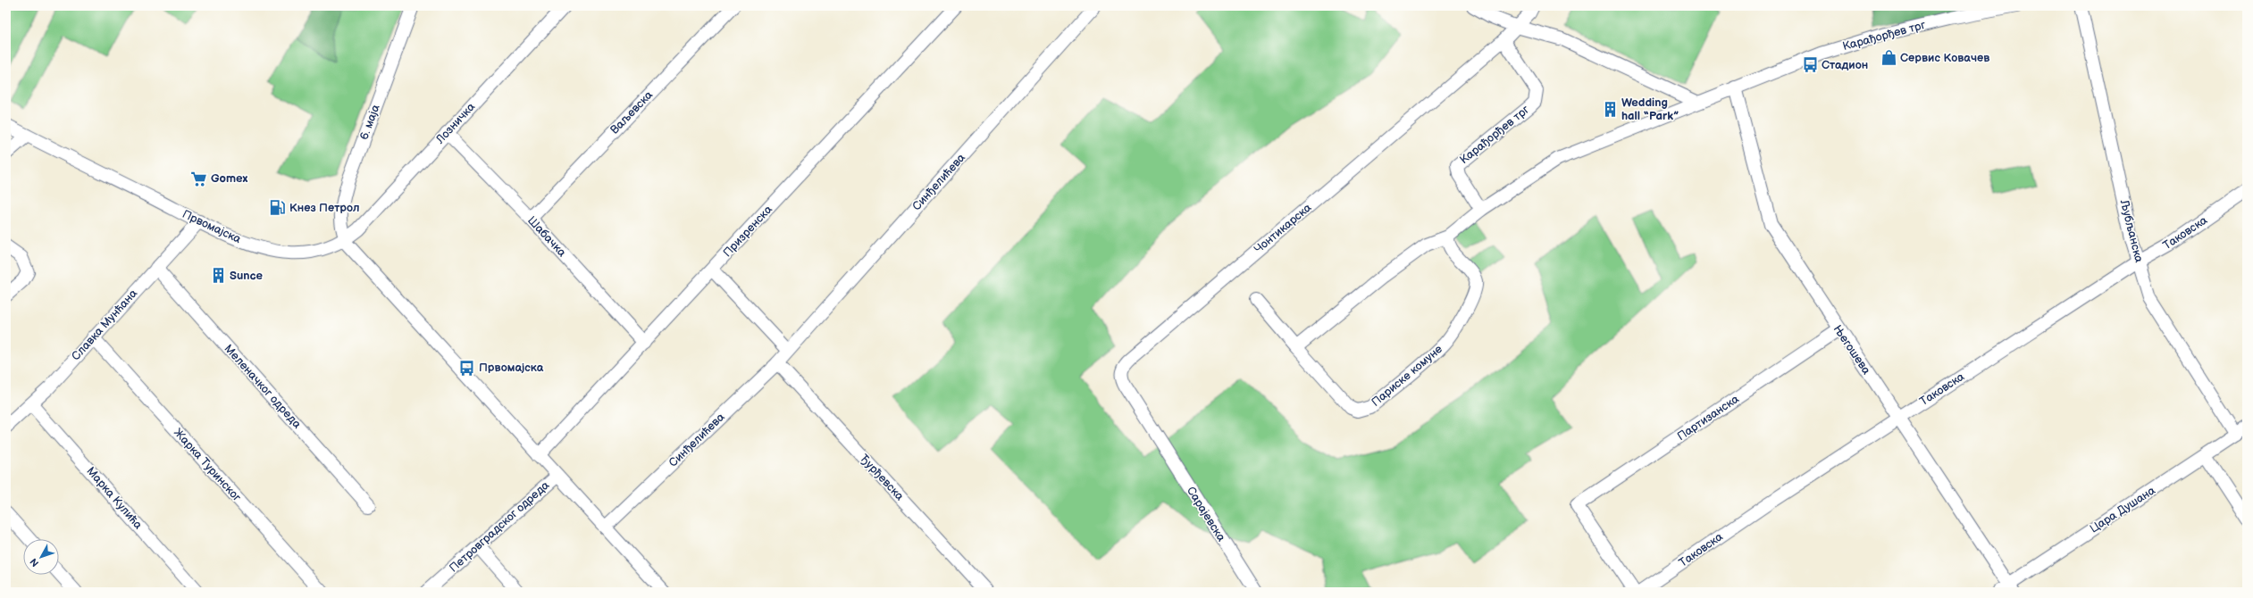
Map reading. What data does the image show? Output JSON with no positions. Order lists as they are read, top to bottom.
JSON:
{
  "streets": {
    "street": [
      "Карађорђев трг",
      "Ваљевска",
      "6. маја",
      "Лозничка",
      "Синђелићева",
      "Првомајска",
      "Чонтикарска",
      "Призренска",
      "Љубљанска",
      "Таковска",
      "Шабачка",
      "Славка Мунћана",
      "Његошева",
      "Париске комуне",
      "Меленачког одреда",
      "Партизанска",
      "Жарка Туринског",
      "Ђурђевска",
      "Марка Кулића",
      "Цара Душана",
      "Сарајевска",
      "Петровградског одреда"
    ]
  },
  "crossings": [
    ["Карађорђев трг", "Чонтикарска"],
    ["Карађорђев трг", "Његошева"],
    ["Карађорђев трг", "Париске комуне"],
    ["Ваљевска", "Шабачка"],
    ["6. маја", "Лозничка"],
    ["6. маја", "Првомајска"],
    ["Лозничка", "Првомајска"],
    ["Лозничка", "Шабачка"],
    ["Синђелићева", "Ђурђевска"],
    ["Првомајска", "Славка Мунћана"],
    ["Чонтикарска", "Сарајевска"],
    ["Призренска", "Шабачка"],
    ["Љубљанска", "Таковска"],
    ["Љубљанска", "Цара Душана"],
    ["Таковска", "Његошева"],
    ["Славка Мунћана", "Меленачког одреда"],
    ["Славка Мунћана", "Жарка Туринског"],
    ["Славка Мунћана", "Марка Кулића"],
    ["Његошева", "Партизанска"],
    ["Његошева", "Цара Душана"]
  ],
  "places": {
    "shop": ["Сервис Ковачев"],
    "bus stop": ["Стадион", "Првомајска"],
    "building": ["Wedding hall “Park”", "Sunce"],
    "supermarket": ["Gomex"],
    "fuel station": ["Кнез Петрол"]
  },
  "north": "bottom left"
}
